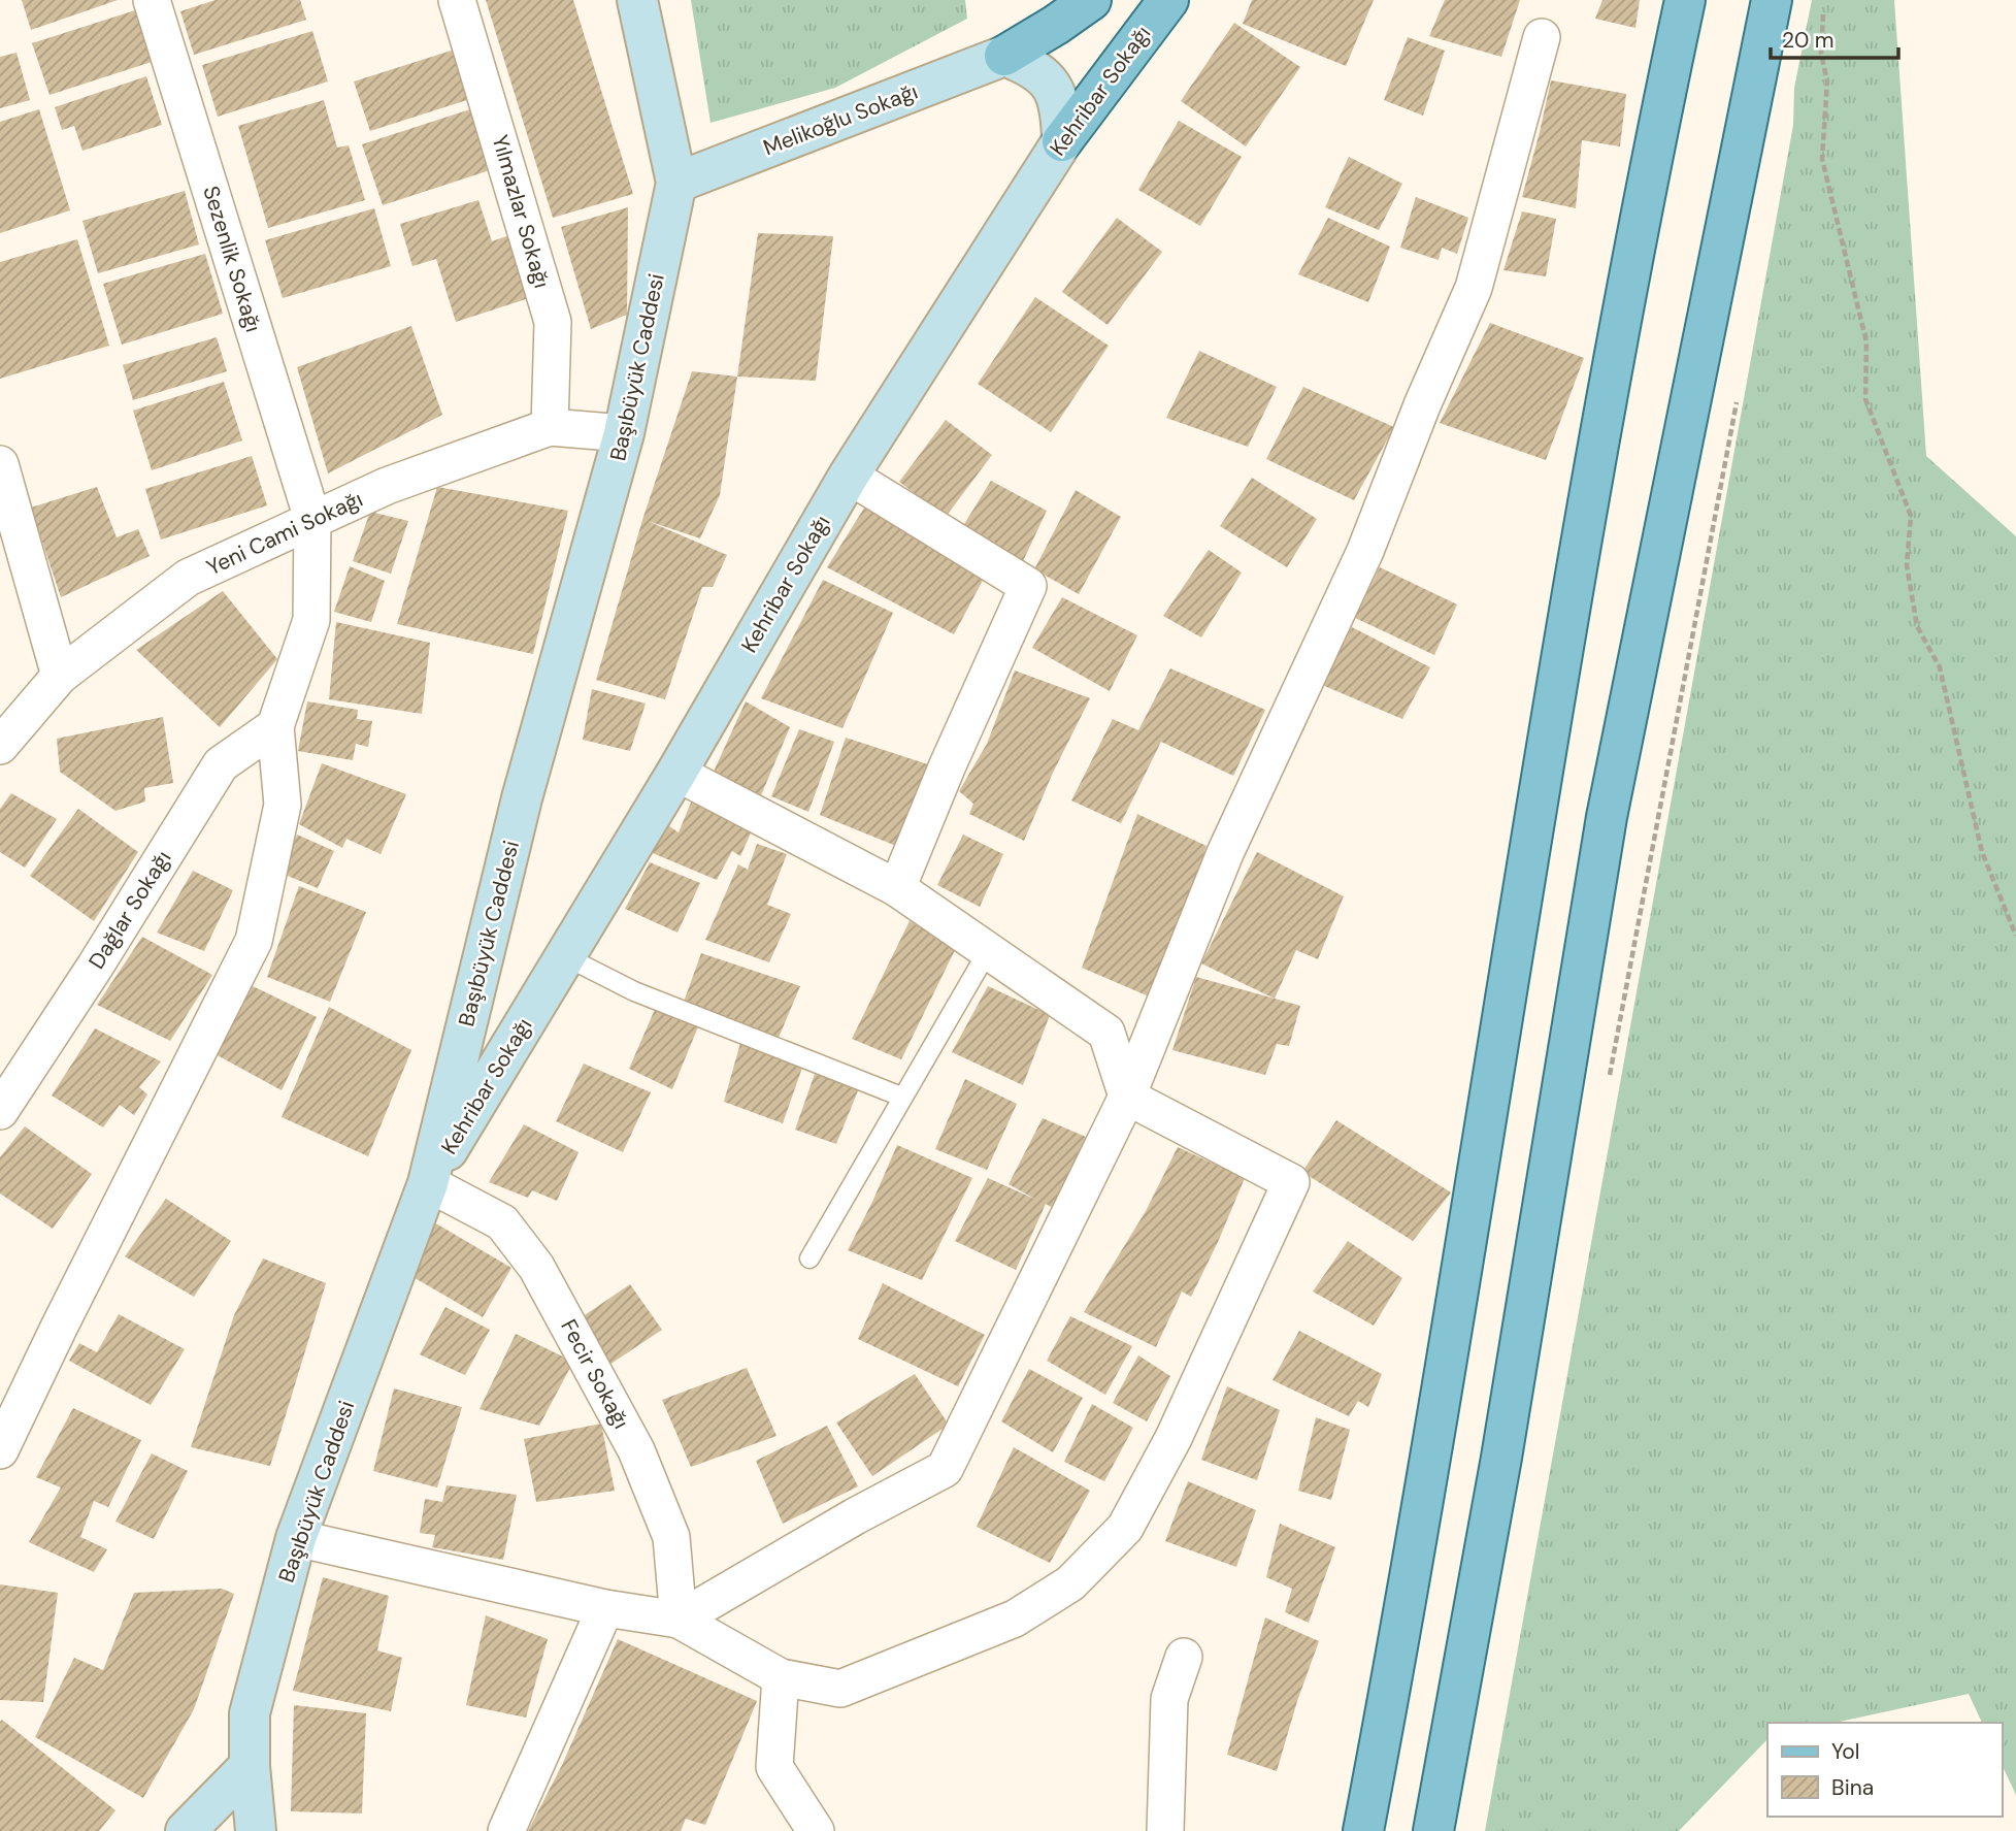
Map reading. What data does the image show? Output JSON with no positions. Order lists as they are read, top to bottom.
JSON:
{
  "streets": {
    "main road": ["Kehribar Sokağı", "Melikoğlu Sokağı", "Başıbüyük Caddesi"],
    "street": [
      "Yılmazlar Sokağı",
      "Sezenlik Sokağı",
      "Yeni Cami Sokağı",
      "Dağlar Sokağı",
      "Fecir Sokağı"
    ]
  },
  "crossings": [
    ["Kehribar Sokağı", "Başıbüyük Caddesi"],
    ["Kehribar Sokağı", "Fecir Sokağı"],
    ["Melikoğlu Sokağı", "Başıbüyük Caddesi"],
    ["Yılmazlar Sokağı", "Yeni Cami Sokağı"],
    ["Sezenlik Sokağı", "Yeni Cami Sokağı"],
    ["Sezenlik Sokağı", "Dağlar Sokağı"],
    ["Başıbüyük Caddesi", "Yeni Cami Sokağı"],
    ["Başıbüyük Caddesi", "Fecir Sokağı"]
  ],
  "legend": ["Yol", "Bina"],
  "scale_bar": "20 m"
}
